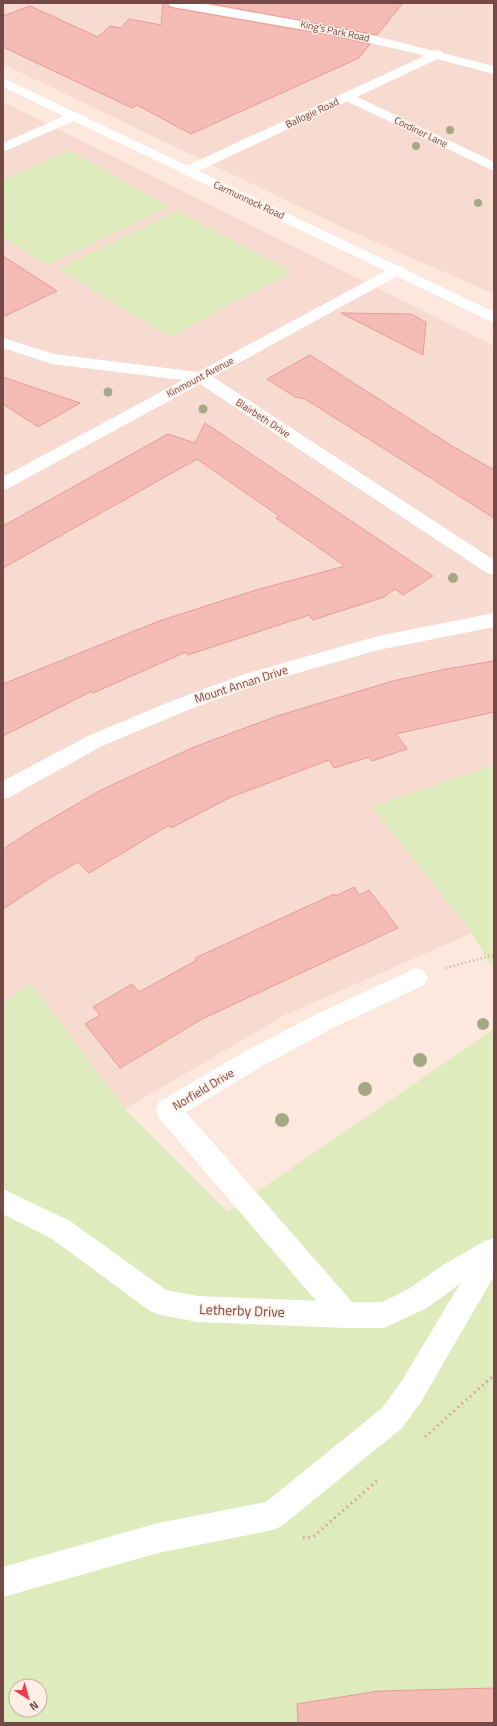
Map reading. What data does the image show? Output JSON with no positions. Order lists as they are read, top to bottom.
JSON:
{
  "streets": {
    "street": [
      "King's Park Road",
      "Ballogie Road",
      "Cordiner Lane",
      "Carmunnock Road",
      "Kinmount Avenue",
      "Blairbeth Drive",
      "Mount Annan Drive",
      "Norfield Drive",
      "Letherby Drive"
    ]
  },
  "crossings": [
    ["King's Park Road", "Ballogie Road"],
    ["Ballogie Road", "Cordiner Lane"],
    ["Ballogie Road", "Carmunnock Road"],
    ["Carmunnock Road", "Kinmount Avenue"],
    ["Kinmount Avenue", "Blairbeth Drive"],
    ["Norfield Drive", "Letherby Drive"]
  ],
  "north": "bottom right"
}
